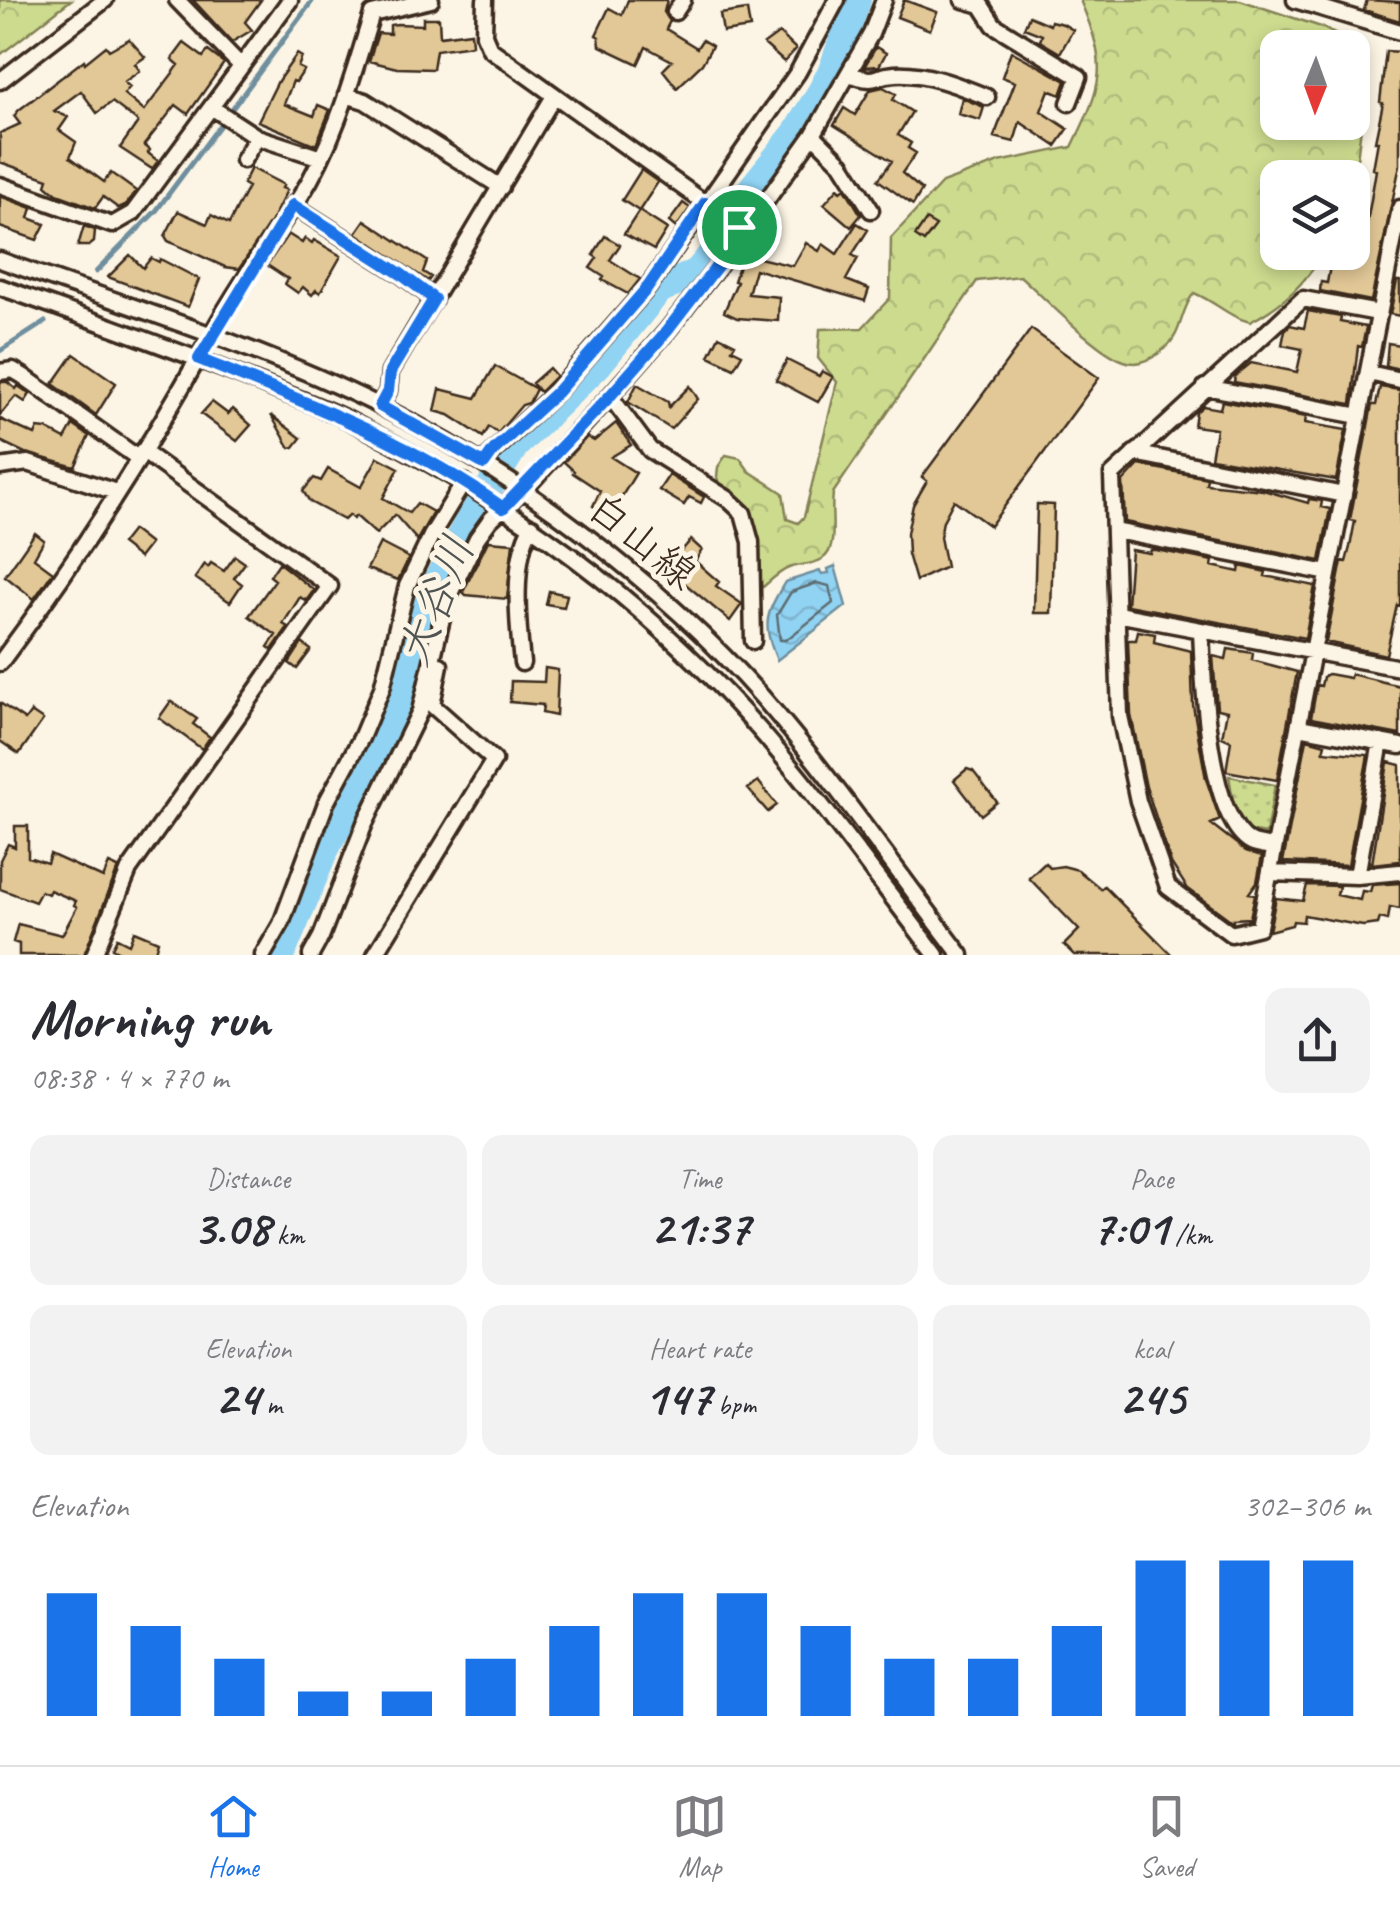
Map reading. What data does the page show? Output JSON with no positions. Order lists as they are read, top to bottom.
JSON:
{
  "streets": {
    "street": ["白山線"]
  },
  "water": ["大谷川"],
  "north": "bottom",
  "page": {
    "heading": ["Morning run", "08:38 · 4 × 770 m"],
    "stats": [
      ["Distance", "3.08 km"],
      ["Time", "21:37"],
      ["Pace", "7:01 /km"],
      ["Elevation", "24 m"],
      ["Heart rate", "147 bpm"],
      ["kcal", "245"]
    ],
    "chart": ["Elevation", "302–306 m"],
    "tabs": ["Home", "Map", "Saved"]
  }
}
